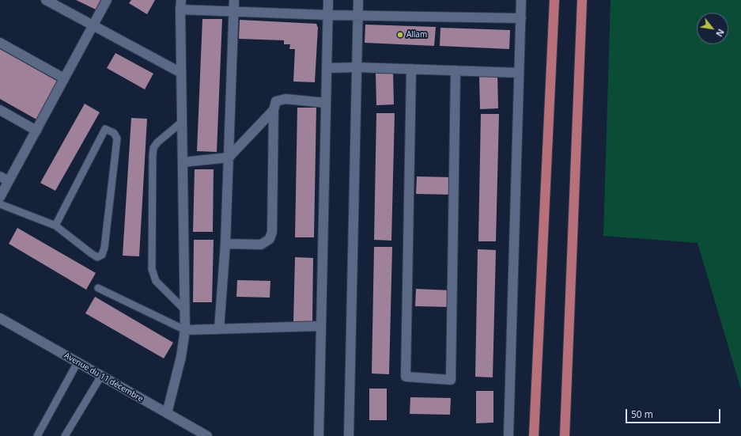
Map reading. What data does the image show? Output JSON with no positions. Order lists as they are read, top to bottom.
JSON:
{
  "streets": {
    "street": ["Avenue du 11 décembre"]
  },
  "places": ["Allam"],
  "scale_bar": "50 m",
  "north": "bottom right"
}
